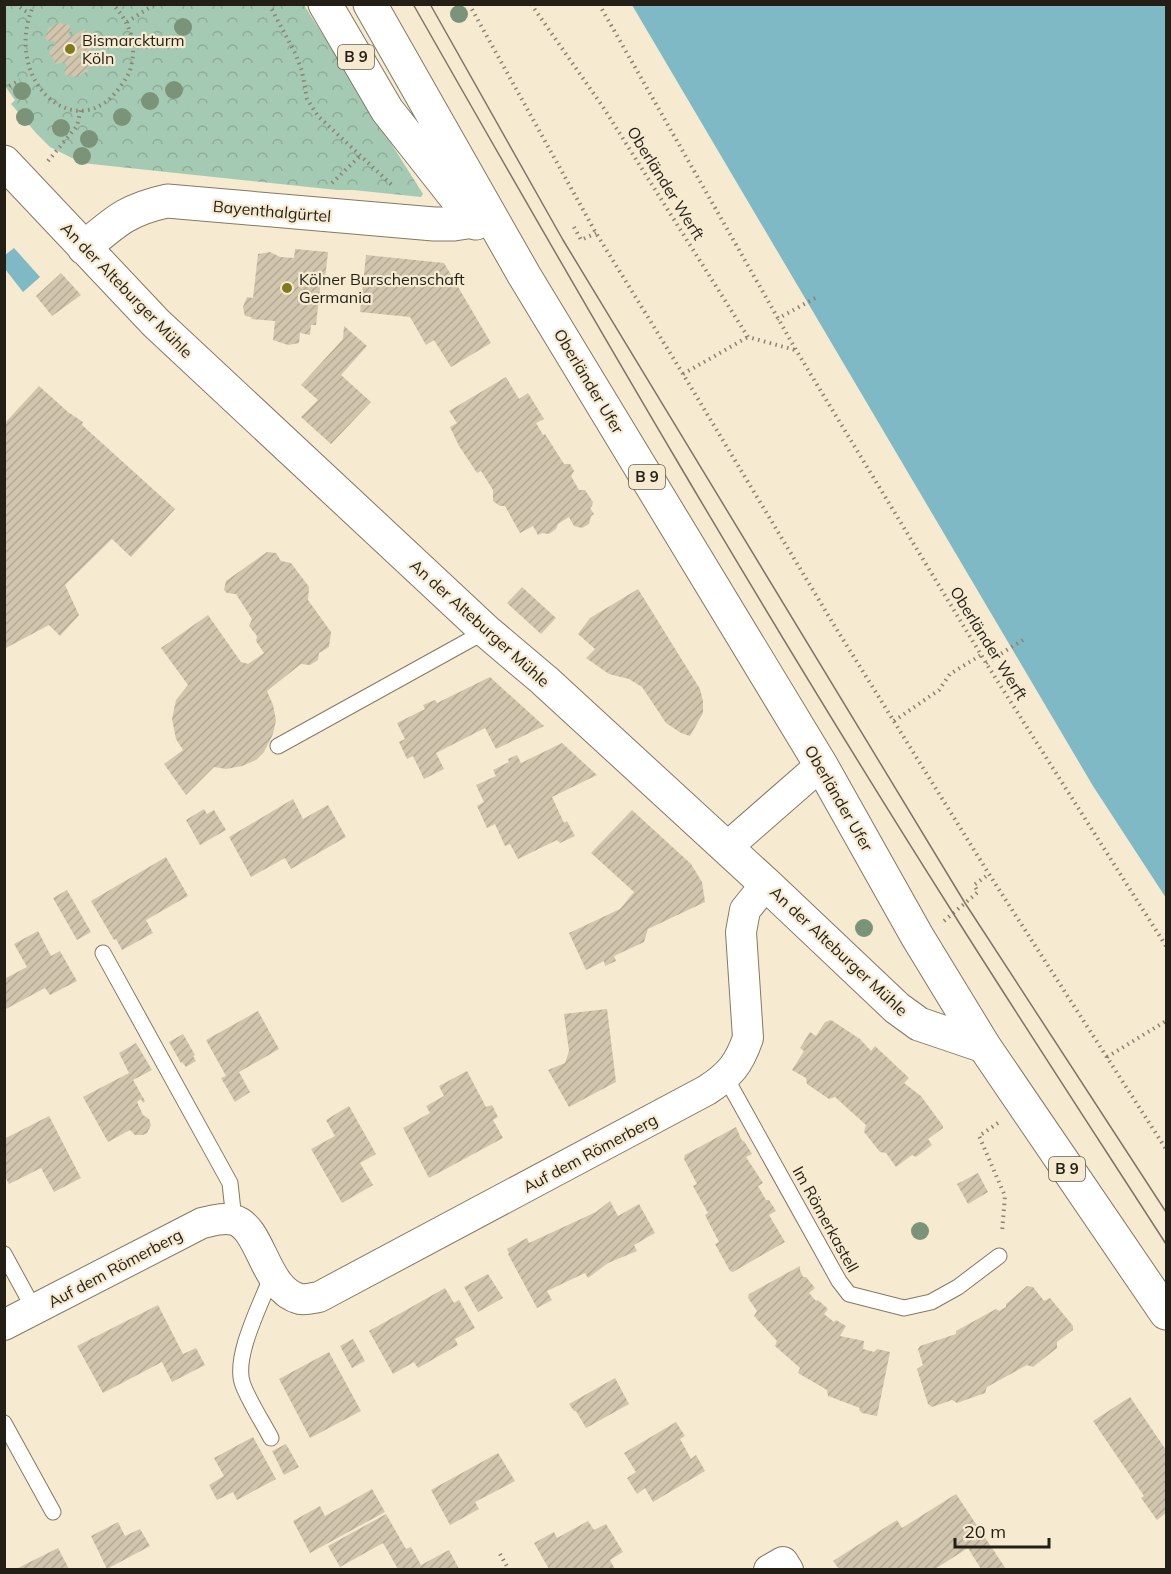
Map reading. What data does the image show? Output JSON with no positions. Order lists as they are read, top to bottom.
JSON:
{
  "streets": {
    "main road": [
      "B 9",
      "Bayenthalgürtel",
      "An der Alteburger Mühle",
      "Oberländer Ufer"
    ],
    "street": ["Auf dem Römerberg"],
    "lane": ["Im Römerkastell"],
    "path": ["Oberländer Werft"]
  },
  "crossings": [
    ["Bayenthalgürtel", "An der Alteburger Mühle"],
    ["Bayenthalgürtel", "Oberländer Ufer"],
    ["An der Alteburger Mühle", "Oberländer Ufer"],
    ["An der Alteburger Mühle", "Auf dem Römerberg"],
    ["Auf dem Römerberg", "Im Römerkastell"]
  ],
  "places": ["Bismarckturm Köln", "Kölner Burschenschaft Germania"],
  "scale_bar": "20 m"
}
